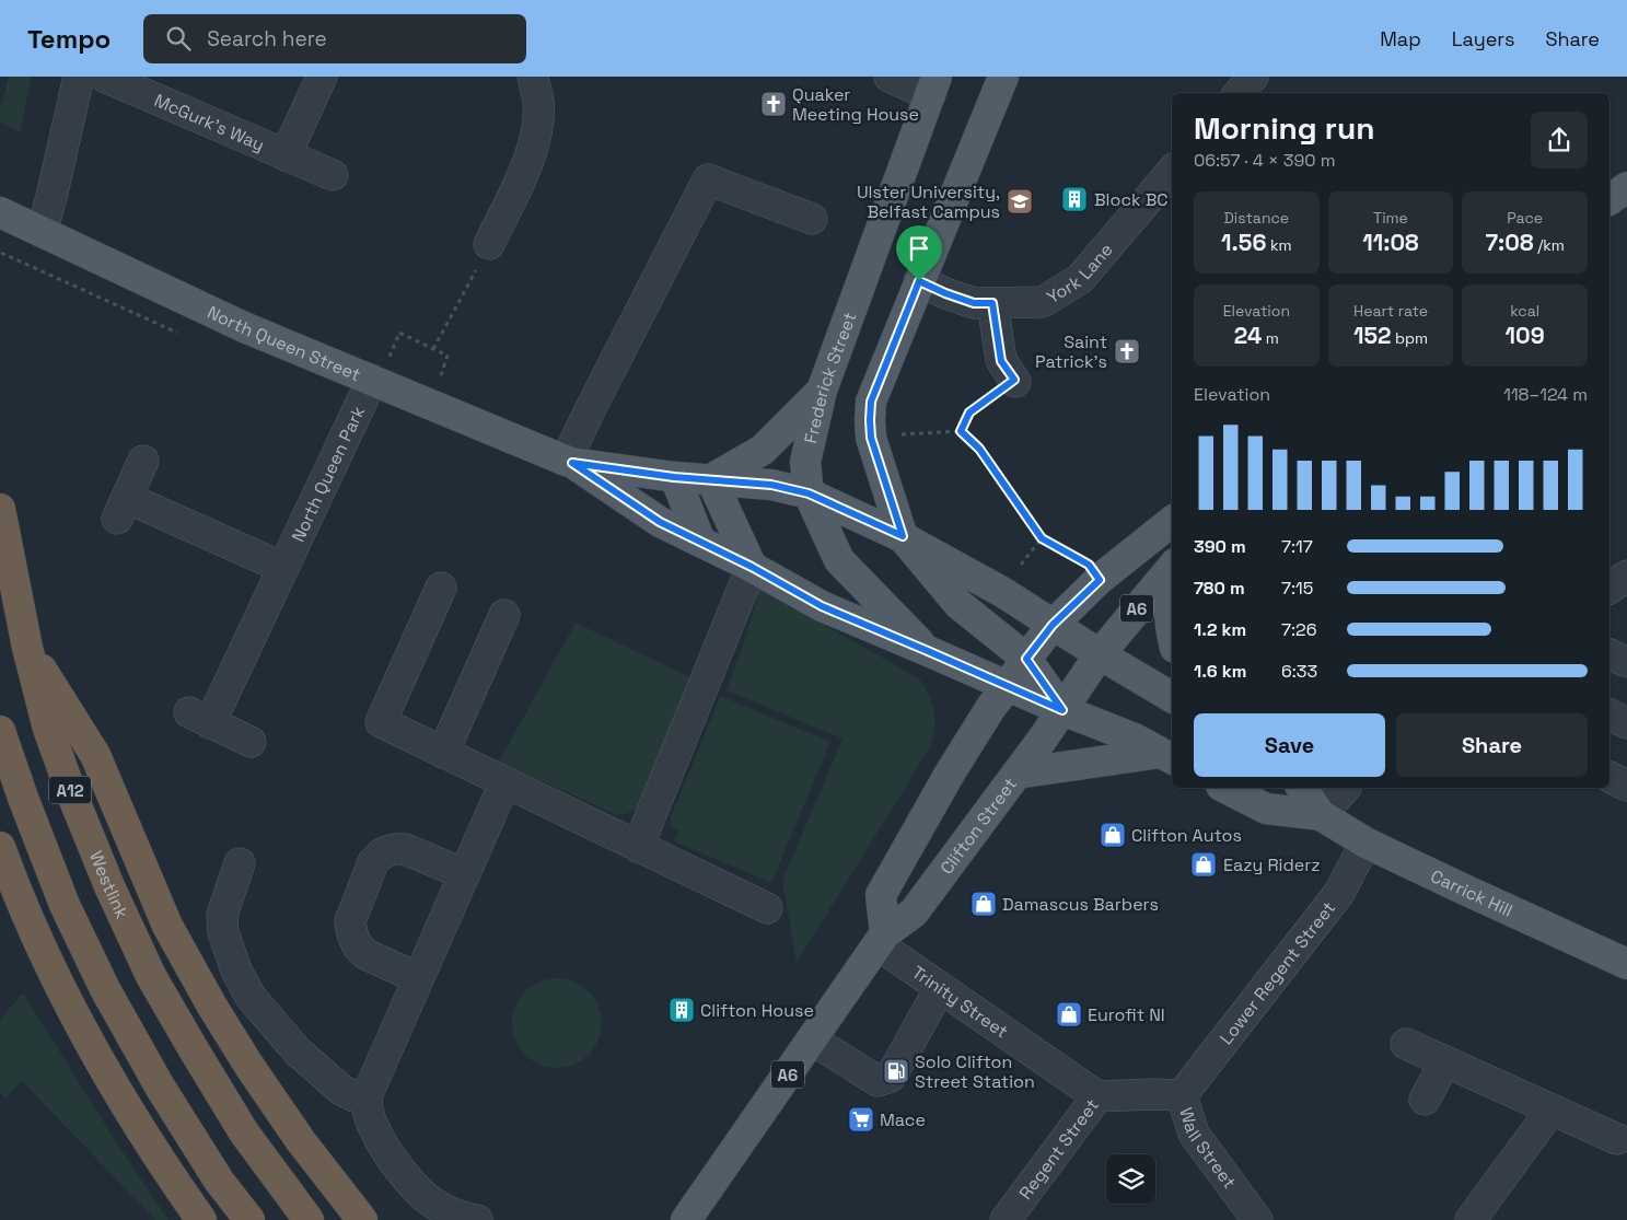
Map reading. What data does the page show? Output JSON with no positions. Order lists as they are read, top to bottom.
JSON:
{
  "streets": {
    "highway": ["A12", "Westlink"],
    "main road": [
      "North Queen Street",
      "Frederick Street",
      "A6",
      "Clifton Street",
      "Carrick Hill"
    ],
    "street": [
      "McGurk's Way",
      "York Lane",
      "North Queen Park",
      "Lower Regent Street",
      "Trinity Street",
      "Wall Street",
      "Regent Street"
    ]
  },
  "crossings": [
    ["North Queen Street", "Frederick Street"],
    ["North Queen Street", "North Queen Park"],
    ["North Queen Street", "A6"],
    ["North Queen Street", "Clifton Street"],
    ["A6", "Clifton Street"],
    ["A6", "Trinity Street"],
    ["Clifton Street", "Trinity Street"],
    ["Carrick Hill", "Lower Regent Street"],
    ["Lower Regent Street", "Wall Street"],
    ["Lower Regent Street", "Regent Street"],
    ["Trinity Street", "Regent Street"],
    ["Wall Street", "Regent Street"]
  ],
  "places": {
    "church": ["Quaker Meeting House", "Saint Patrick's"],
    "building": ["Block BC", "Clifton House"],
    "school or university": ["Ulster University, Belfast Campus"],
    "shop": [
      "Clifton Autos",
      "Eazy Riderz",
      "Damascus Barbers",
      "Eurofit NI"
    ],
    "fuel station": ["Solo Clifton Street Station"],
    "supermarket": ["Mace"]
  },
  "page": {
    "header": "Tempo",
    "search": "Search here",
    "nav": ["Map", "Layers", "Share"],
    "heading": ["Morning run", "06:57 · 4 × 390 m"],
    "stats": [
      ["Distance", "1.56 km"],
      ["Time", "11:08"],
      ["Pace", "7:08 /km"],
      ["Elevation", "24 m"],
      ["Heart rate", "152 bpm"],
      ["kcal", "109"]
    ],
    "chart": ["Elevation", "118–124 m"],
    "list": [
      {
        "name": "390 m",
        "note": "7:17"
      },
      {
        "name": "780 m",
        "note": "7:15"
      },
      {
        "name": "1.2 km",
        "note": "7:26"
      },
      {
        "name": "1.6 km",
        "note": "6:33"
      }
    ],
    "buttons": ["Save", "Share"]
  }
}
